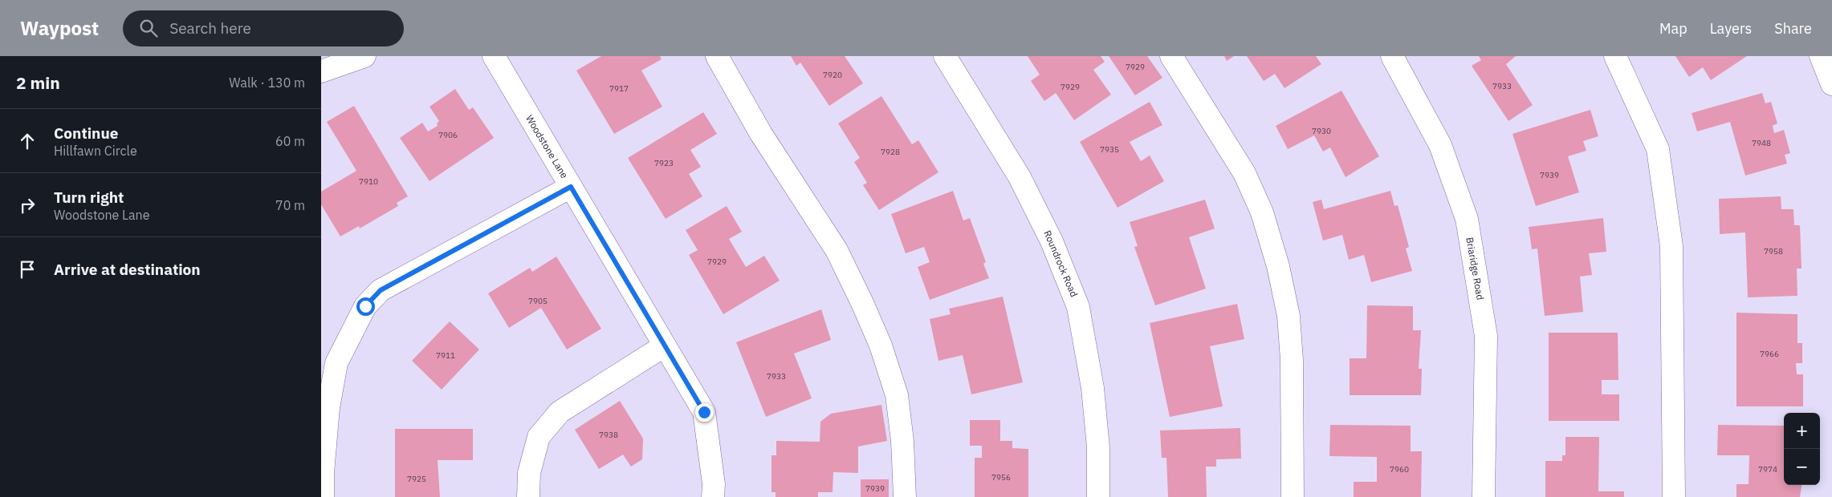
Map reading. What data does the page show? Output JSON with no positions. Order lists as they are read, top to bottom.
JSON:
{
  "streets": {
    "street": ["Woodstone Lane", "Roundrock Road", "Briaridge Road"]
  },
  "house_numbers": [
    "7929",
    "7920",
    "7933",
    "7929",
    "7917",
    "7930",
    "7906",
    "7948",
    "7935",
    "7928",
    "7923",
    "7939",
    "7910",
    "7958",
    "7929",
    "7905",
    "7966",
    "7911",
    "7933",
    "7938",
    "7960",
    "7974",
    "7956",
    "7925",
    "7939"
  ],
  "page": {
    "header": "Waypost",
    "search": "Search here",
    "nav": ["Map", "Layers", "Share"],
    "heading": ["2 min", "Walk · 130 m"],
    "list": [
      ["Continue", "Hillfawn Circle", "60 m"],
      ["Turn right", "Woodstone Lane", "70 m"],
      "Arrive at destination"
    ],
    "map_buttons": ["+", "−"]
  }
}
